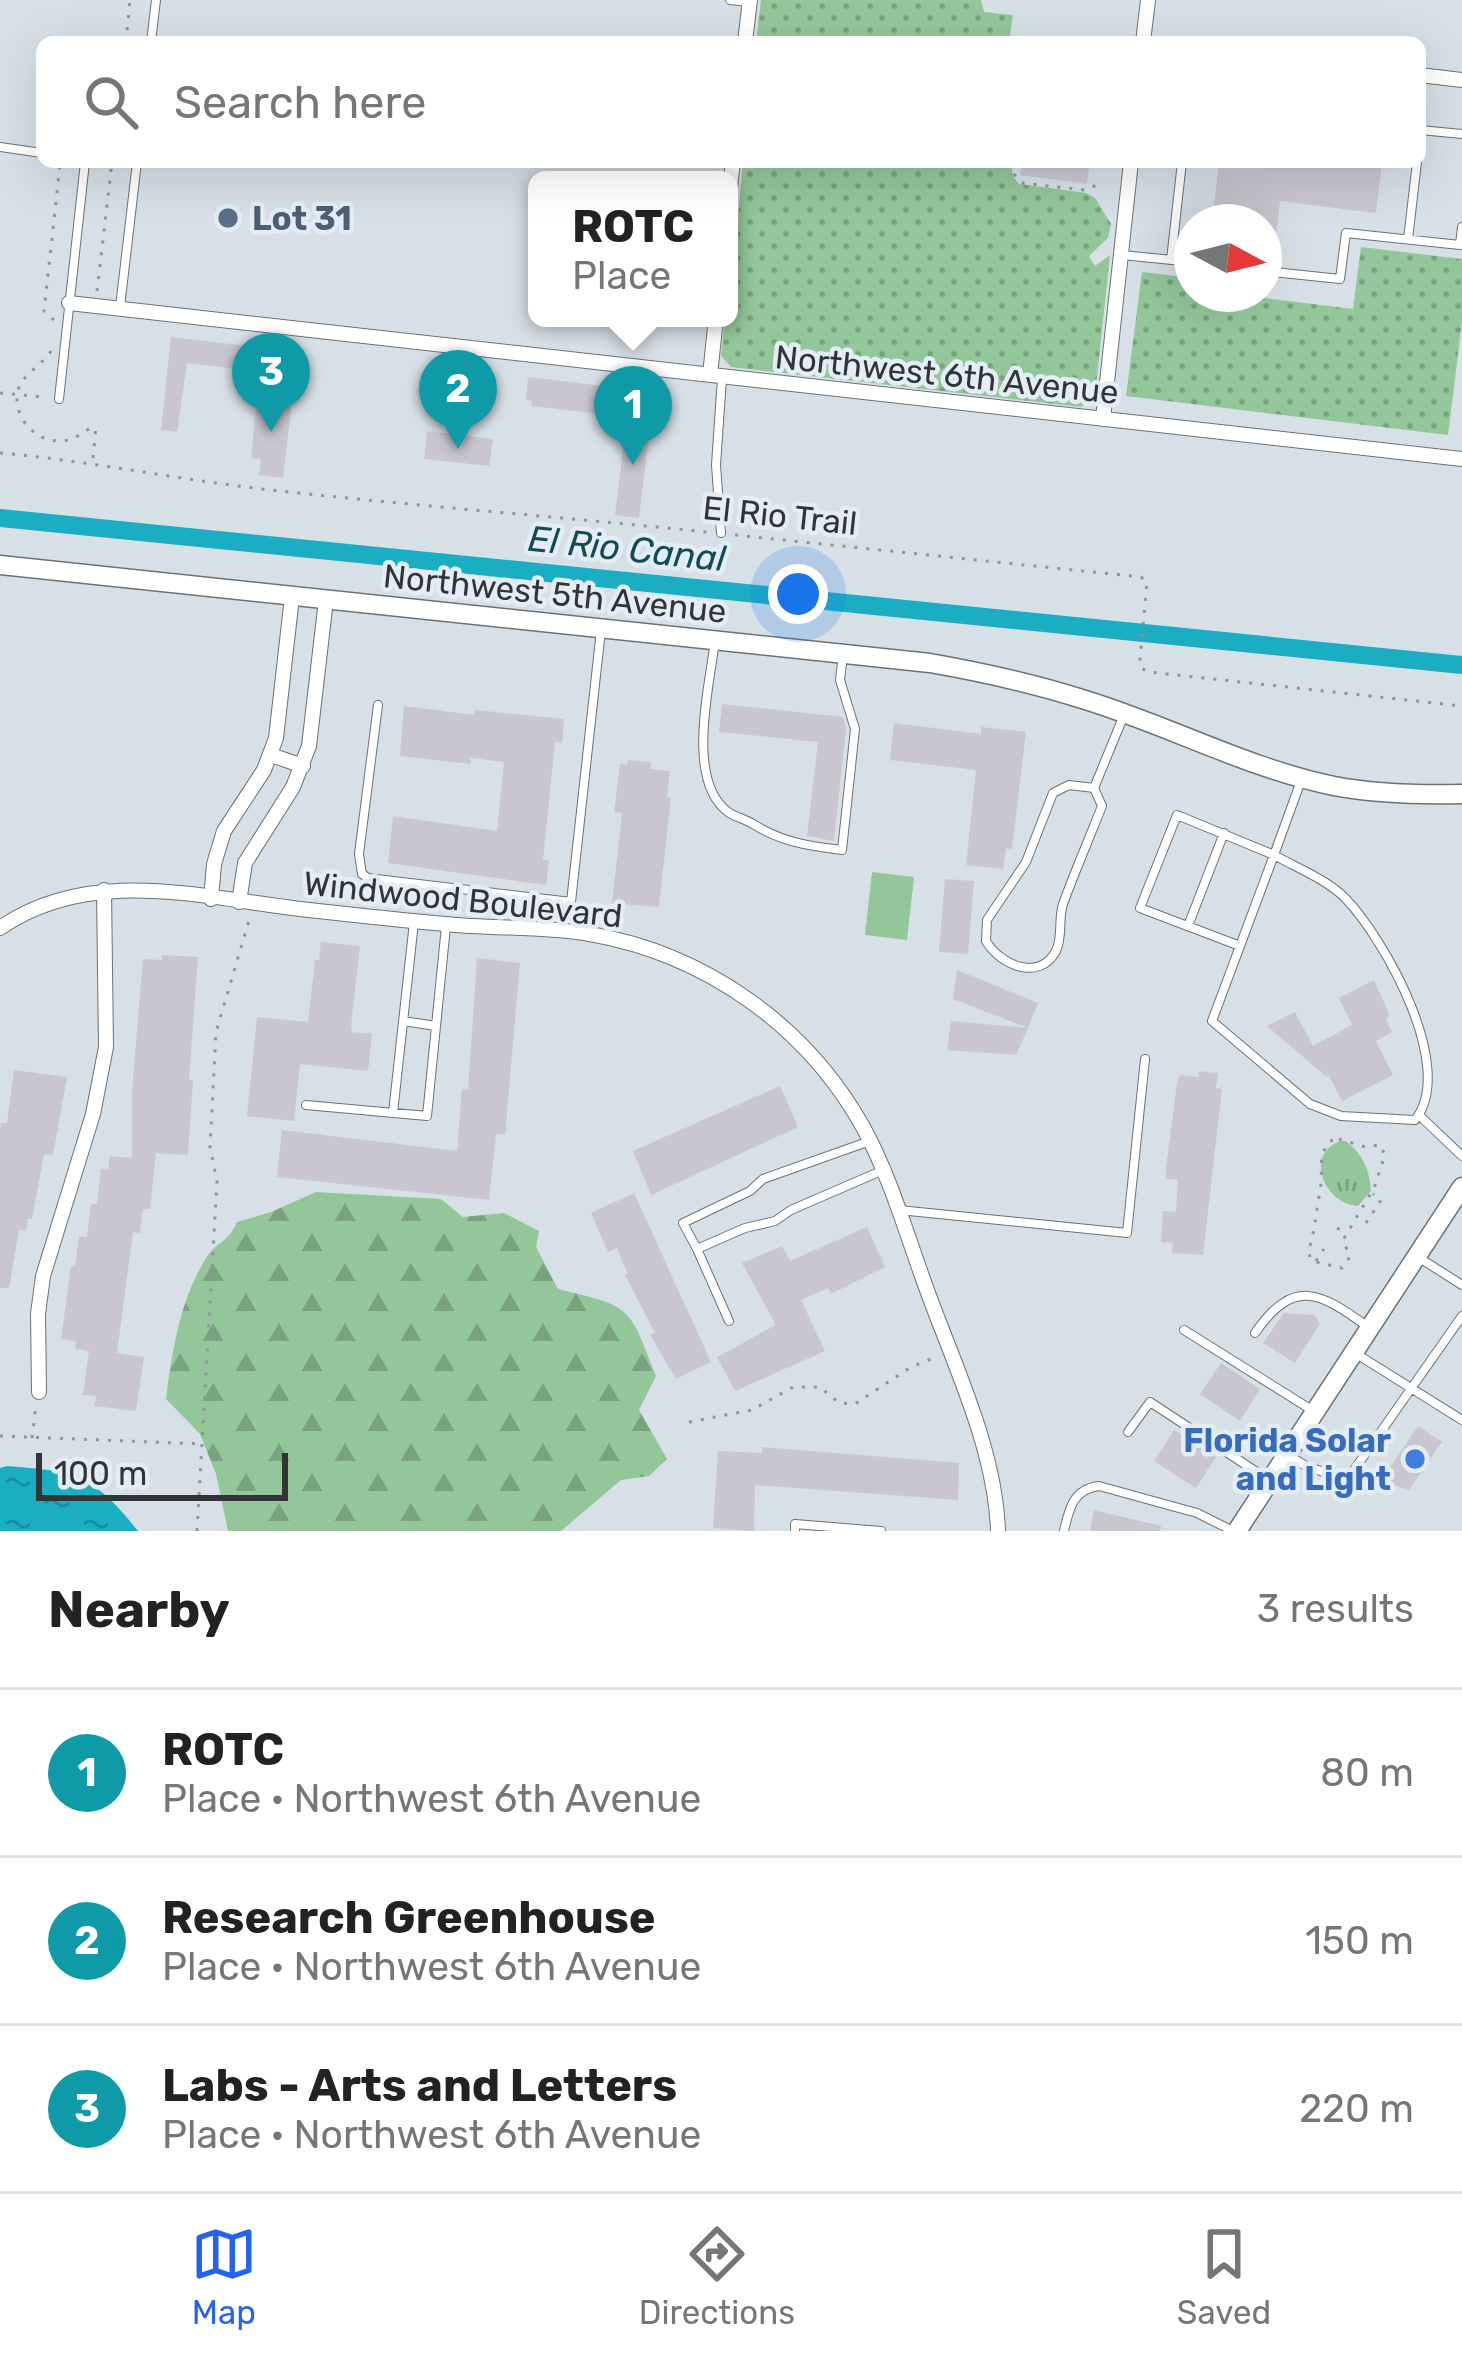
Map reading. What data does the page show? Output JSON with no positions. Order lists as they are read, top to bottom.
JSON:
{
  "streets": {
    "street": ["Northwest 6th Avenue", "Northwest 5th Avenue", "Windwood Boulevard"],
    "path": ["El Rio Trail"]
  },
  "water": ["El Rio Canal"],
  "places": ["Lot 31", "Florida Solar and Light"],
  "scale_bar": "100 m",
  "north": "right",
  "page": {
    "search": "Search here",
    "popup": ["ROTC", "Place"],
    "pins": ["3", "2", "1"],
    "scale": "100 m",
    "heading": ["Nearby", "3 results"],
    "list": [
      {
        "mark": "1",
        "name": "ROTC",
        "note": "Place · Northwest 6th Avenue",
        "value": "80 m"
      },
      {
        "mark": "2",
        "name": "Research Greenhouse",
        "note": "Place · Northwest 6th Avenue",
        "value": "150 m"
      },
      {
        "mark": "3",
        "name": "Labs - Arts and Letters",
        "note": "Place · Northwest 6th Avenue",
        "value": "220 m"
      }
    ],
    "nav": ["Map", "Directions", "Saved"]
  }
}
